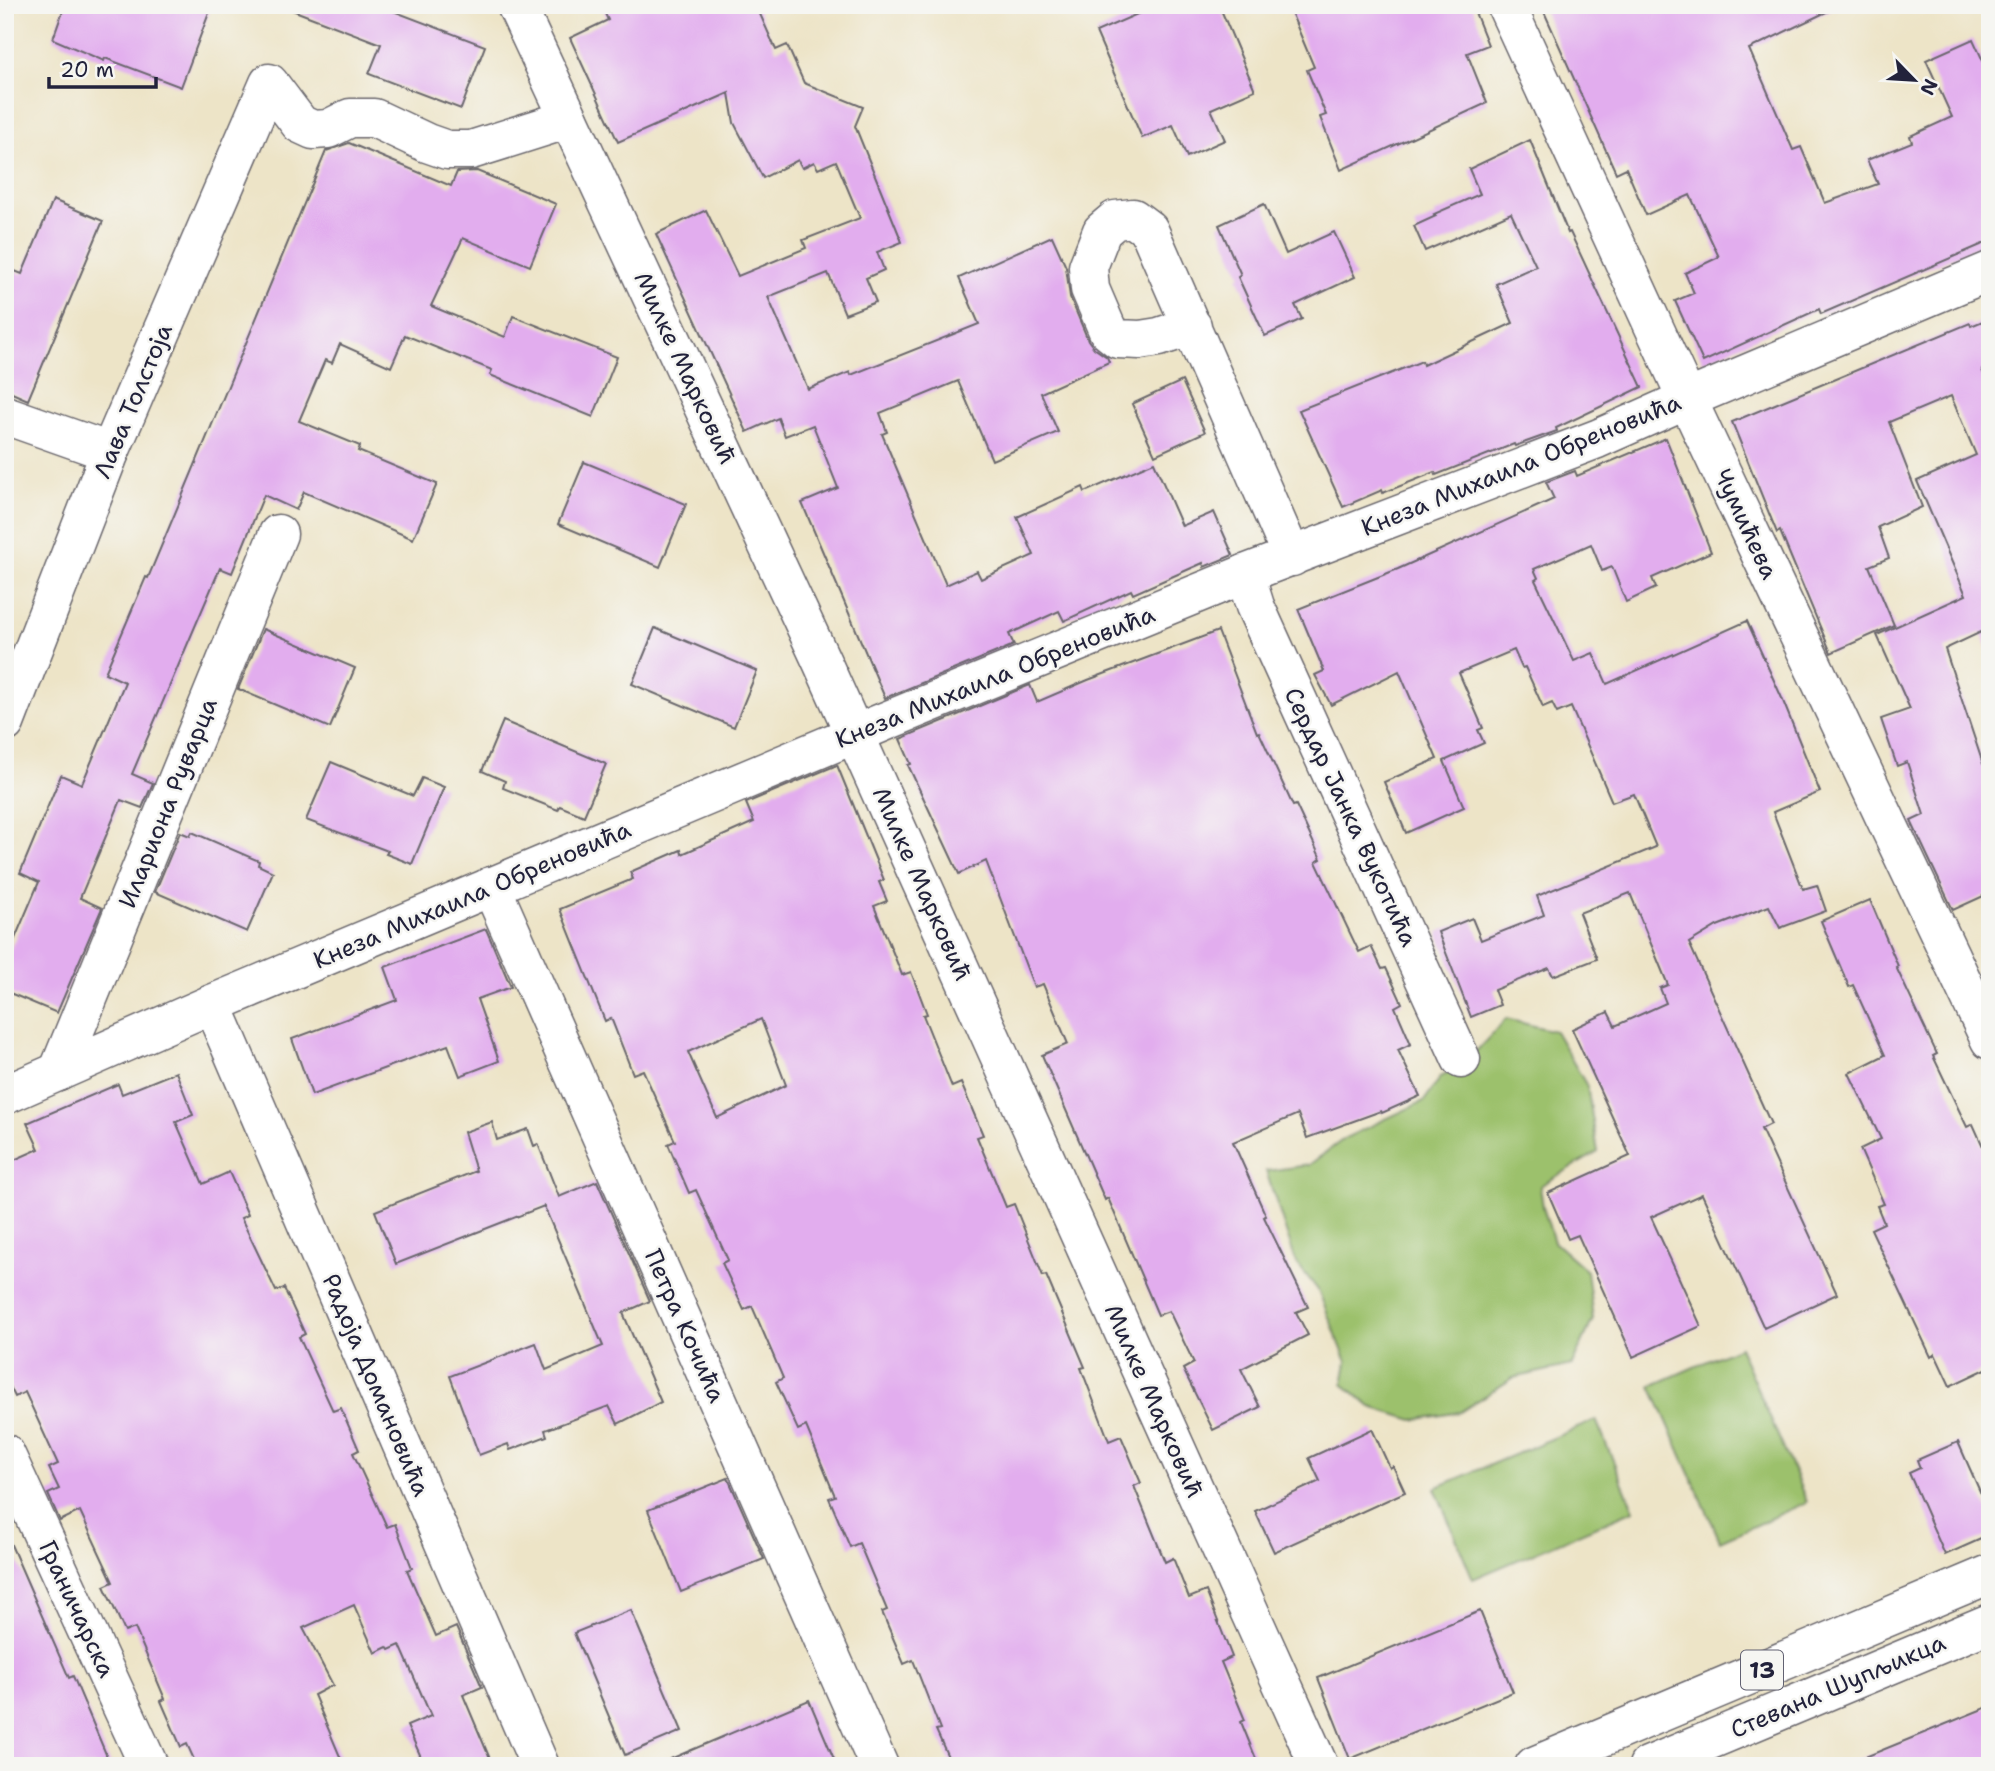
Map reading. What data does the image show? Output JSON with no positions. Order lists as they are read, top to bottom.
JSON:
{
  "streets": {
    "street": [
      "Милке Марковић",
      "Лава Толстоја",
      "Кнеза Михаила Обреновића",
      "Чумићева",
      "Илариона Руварца",
      "Сердар Јанка Вукотића",
      "Петра Кочића",
      "Радоја Домановића",
      "Граничарска",
      "13",
      "Стевана Шупљикца"
    ]
  },
  "crossings": [
    ["Милке Марковић", "Лава Толстоја"],
    ["Милке Марковић", "Кнеза Михаила Обреновића"],
    ["Кнеза Михаила Обреновића", "Чумићева"],
    ["Кнеза Михаила Обреновића", "Илариона Руварца"],
    ["Кнеза Михаила Обреновића", "Сердар Јанка Вукотића"],
    ["Кнеза Михаила Обреновића", "Петра Кочића"],
    ["Кнеза Михаила Обреновића", "Радоја Домановића"]
  ],
  "scale_bar": "20 m",
  "north": "bottom right"
}
